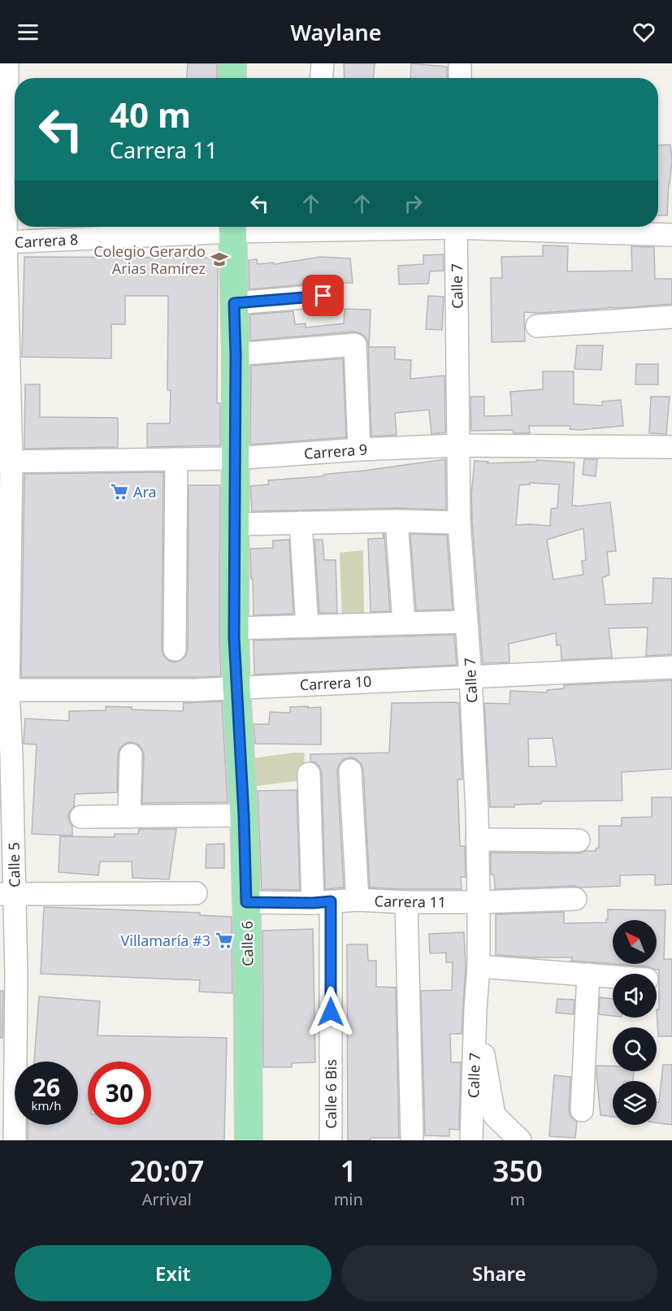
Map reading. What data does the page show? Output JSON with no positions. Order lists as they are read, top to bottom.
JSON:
{
  "streets": {
    "main road": ["Calle 6"],
    "street": [
      "Carrera 8",
      "Calle 7",
      "Carrera 9",
      "Carrera 10",
      "Calle 5",
      "Carrera 11",
      "Calle 6 Bis"
    ]
  },
  "crossings": [
    ["Carrera 8", "Calle 5"],
    ["Calle 7", "Carrera 9"],
    ["Calle 7", "Carrera 10"],
    ["Calle 7", "Carrera 11"],
    ["Carrera 9", "Calle 5"],
    ["Carrera 9", "Calle 6"],
    ["Carrera 10", "Calle 5"],
    ["Carrera 10", "Calle 6"],
    ["Carrera 11", "Calle 6"],
    ["Carrera 11", "Calle 6 Bis"]
  ],
  "places": {
    "school or university": ["Colegio Gerardo Arias Ramírez"],
    "supermarket": ["Ara", "Villamaría #3"]
  },
  "north": "top left",
  "page": {
    "header": "Waylane",
    "turn": ["40 m", "Carrera 11"],
    "speed": "26 km/h",
    "limit": "30",
    "eta": [
      "20:07",
      "Arrival",
      "1",
      "min",
      "350",
      "m"
    ],
    "buttons": ["Exit", "Share"]
  }
}
